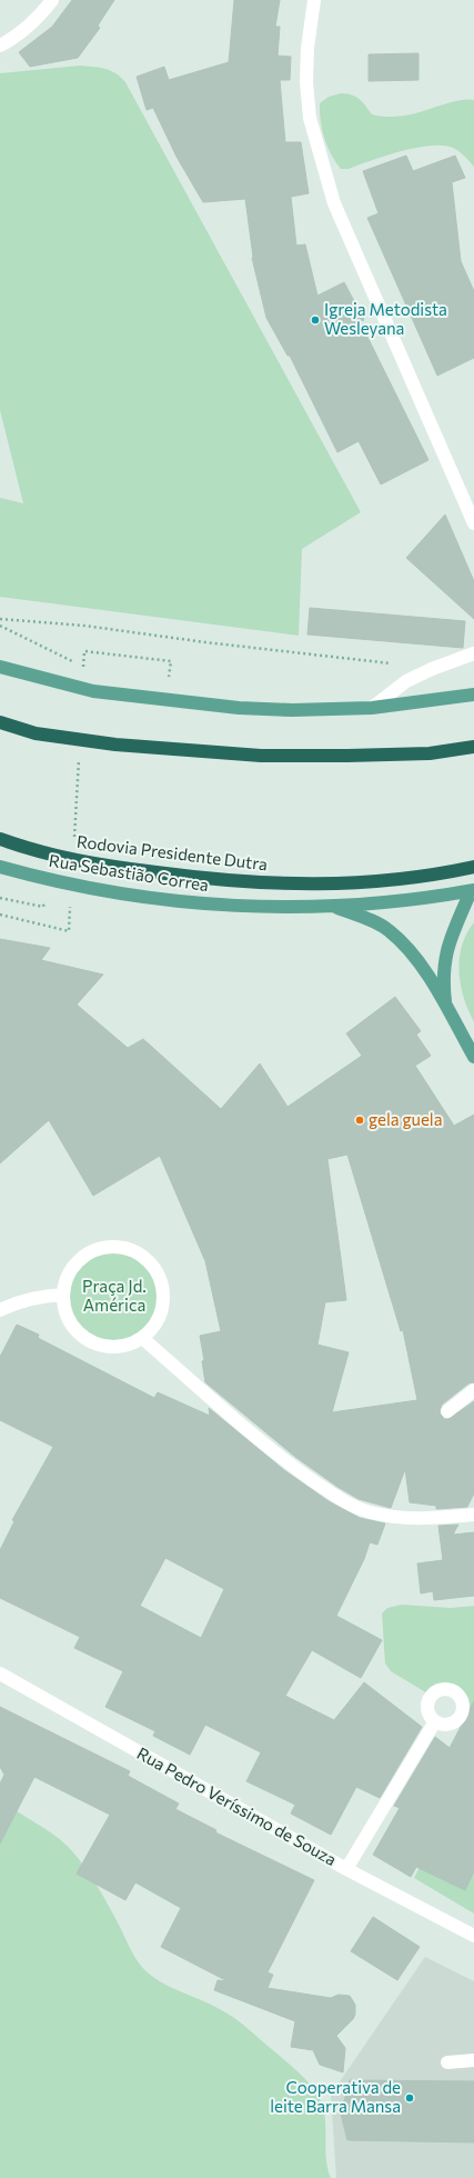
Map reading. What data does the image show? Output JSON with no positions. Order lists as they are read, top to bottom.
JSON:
{
  "streets": {
    "highway": ["Rodovia Presidente Dutra"],
    "main road": ["Rua Sebastião Correa"],
    "street": ["Rua Pedro Veríssimo de Souza"]
  },
  "parks": ["Praça Jd. América"],
  "places": ["Igreja Metodista Wesleyana", "gela guela", "Cooperativa de leite Barra Mansa"]
}
